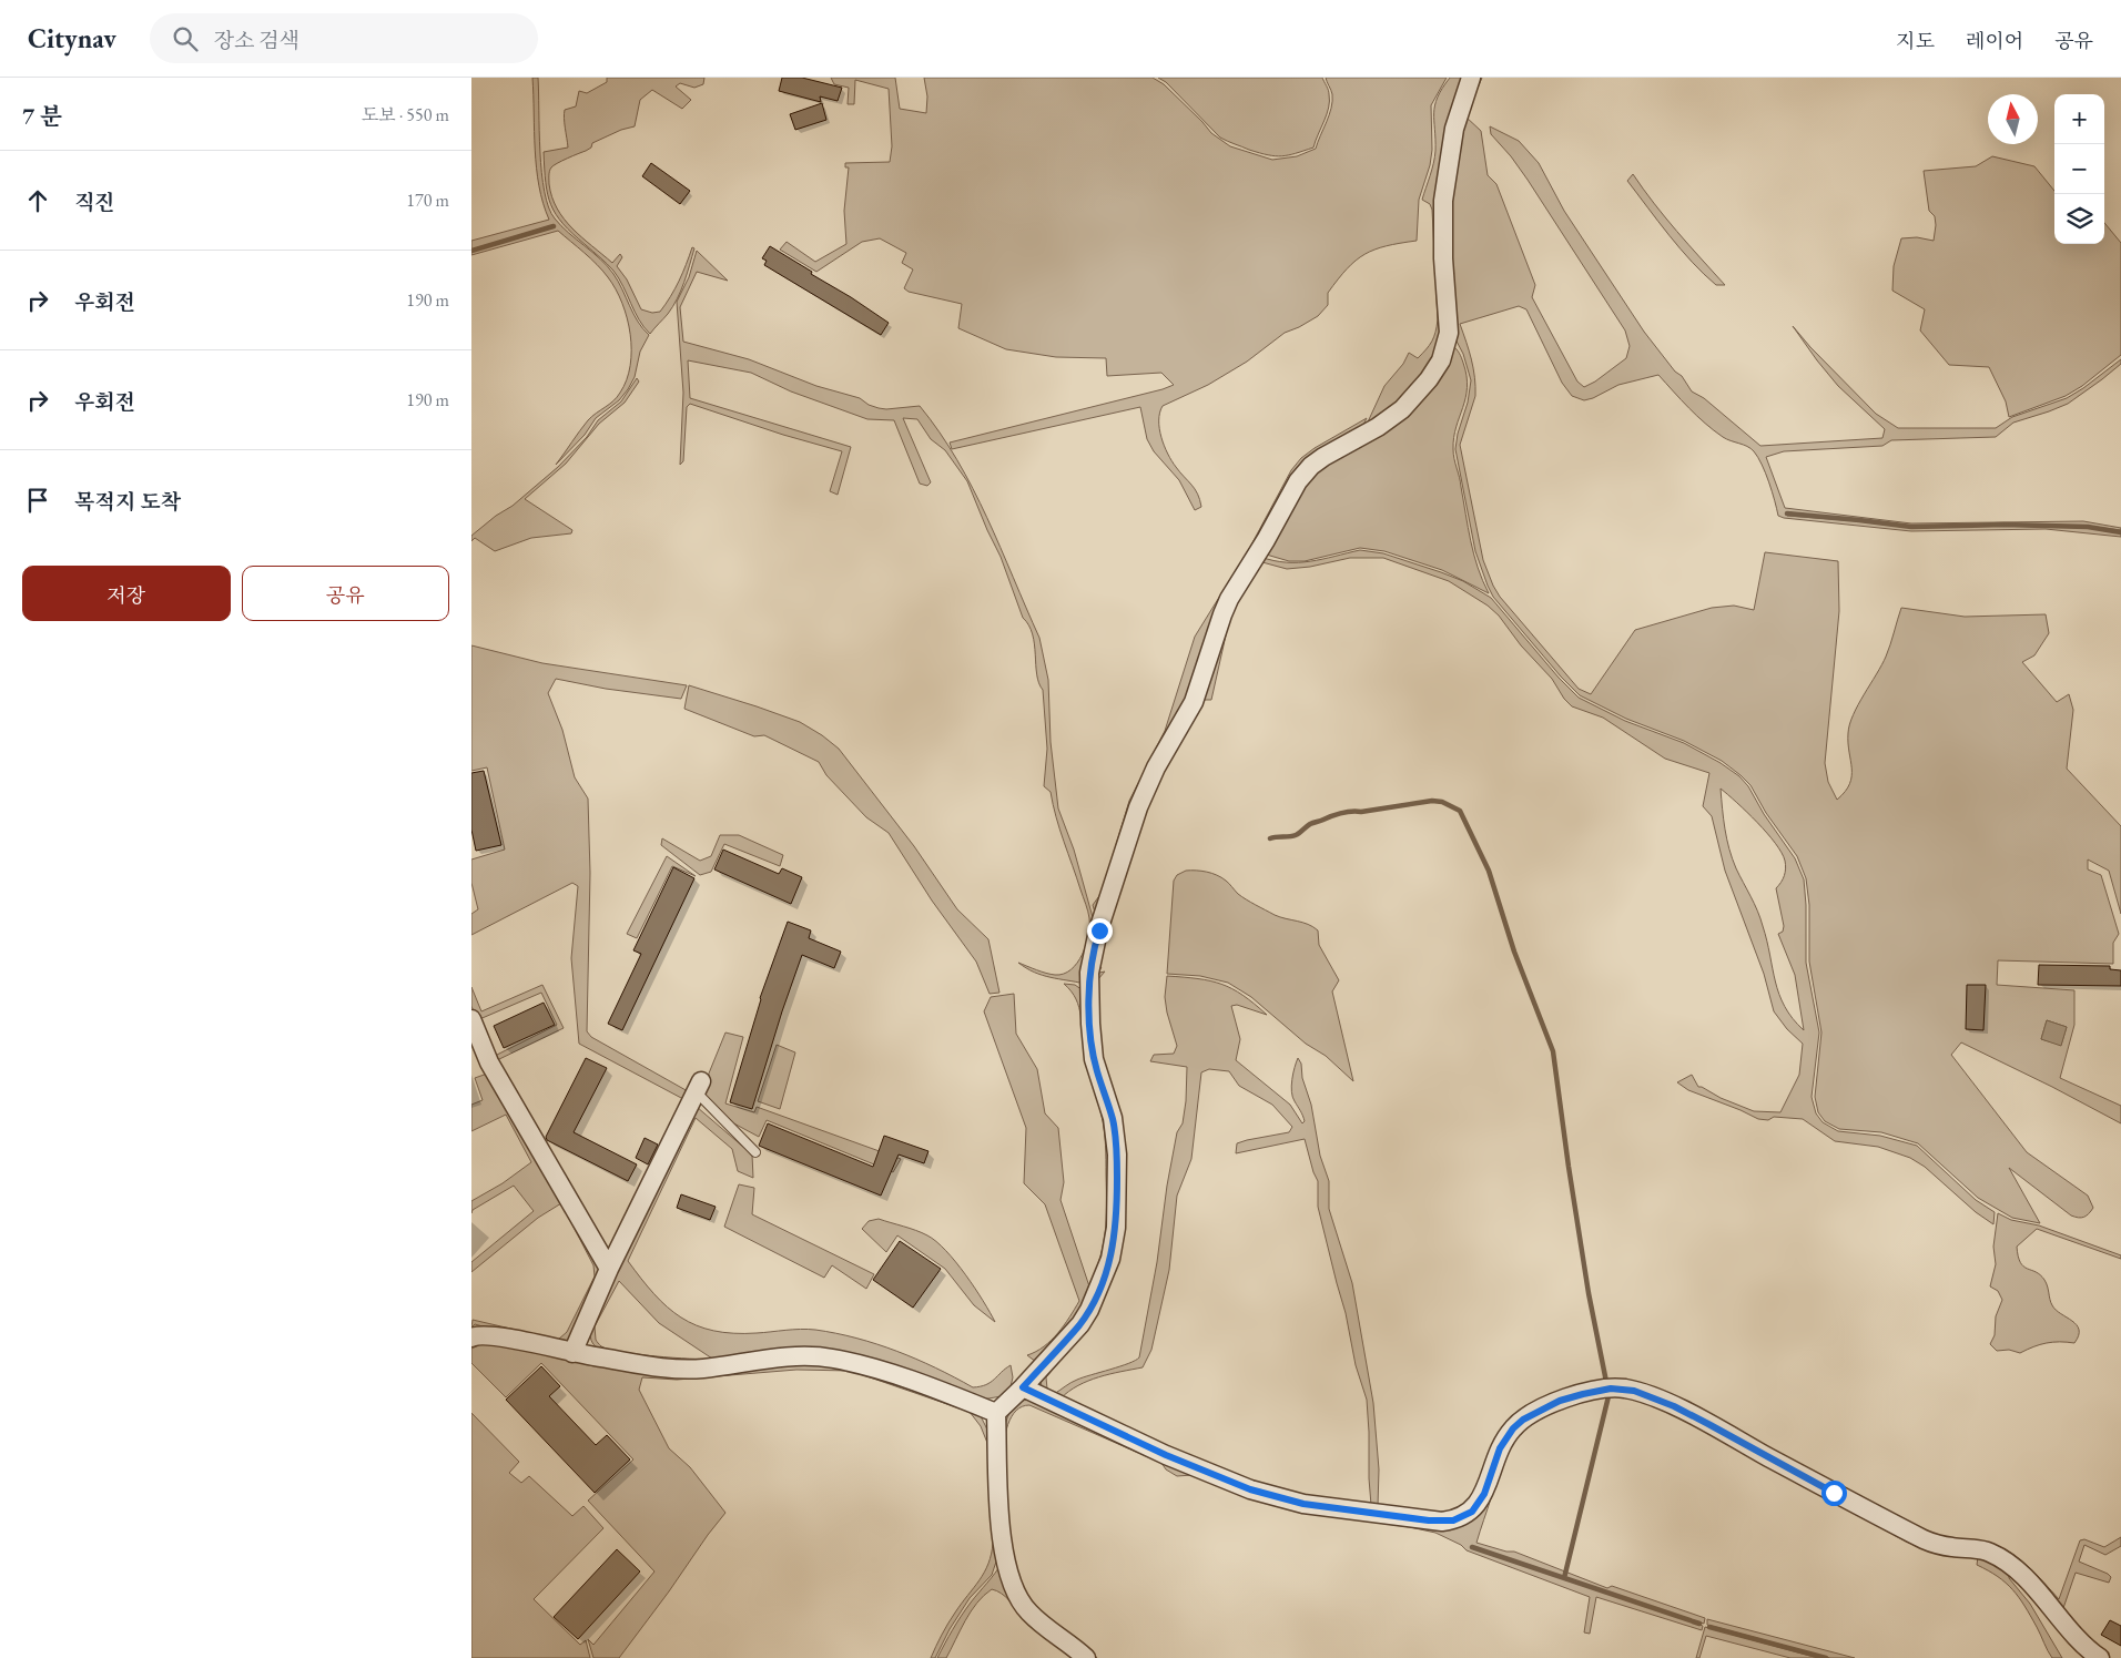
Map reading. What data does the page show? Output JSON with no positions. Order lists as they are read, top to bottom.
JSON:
{
  "north": "top",
  "page": {
    "header": "Citynav",
    "search": "장소 검색",
    "nav": ["지도", "레이어", "공유"],
    "heading": ["7 분", "도보 · 550 m"],
    "map_buttons": ["+", "−"],
    "list": [
      ["직진", "170 m"],
      ["우회전", "190 m"],
      ["우회전", "190 m"],
      "목적지 도착"
    ],
    "buttons": ["저장", "공유"]
  }
}
